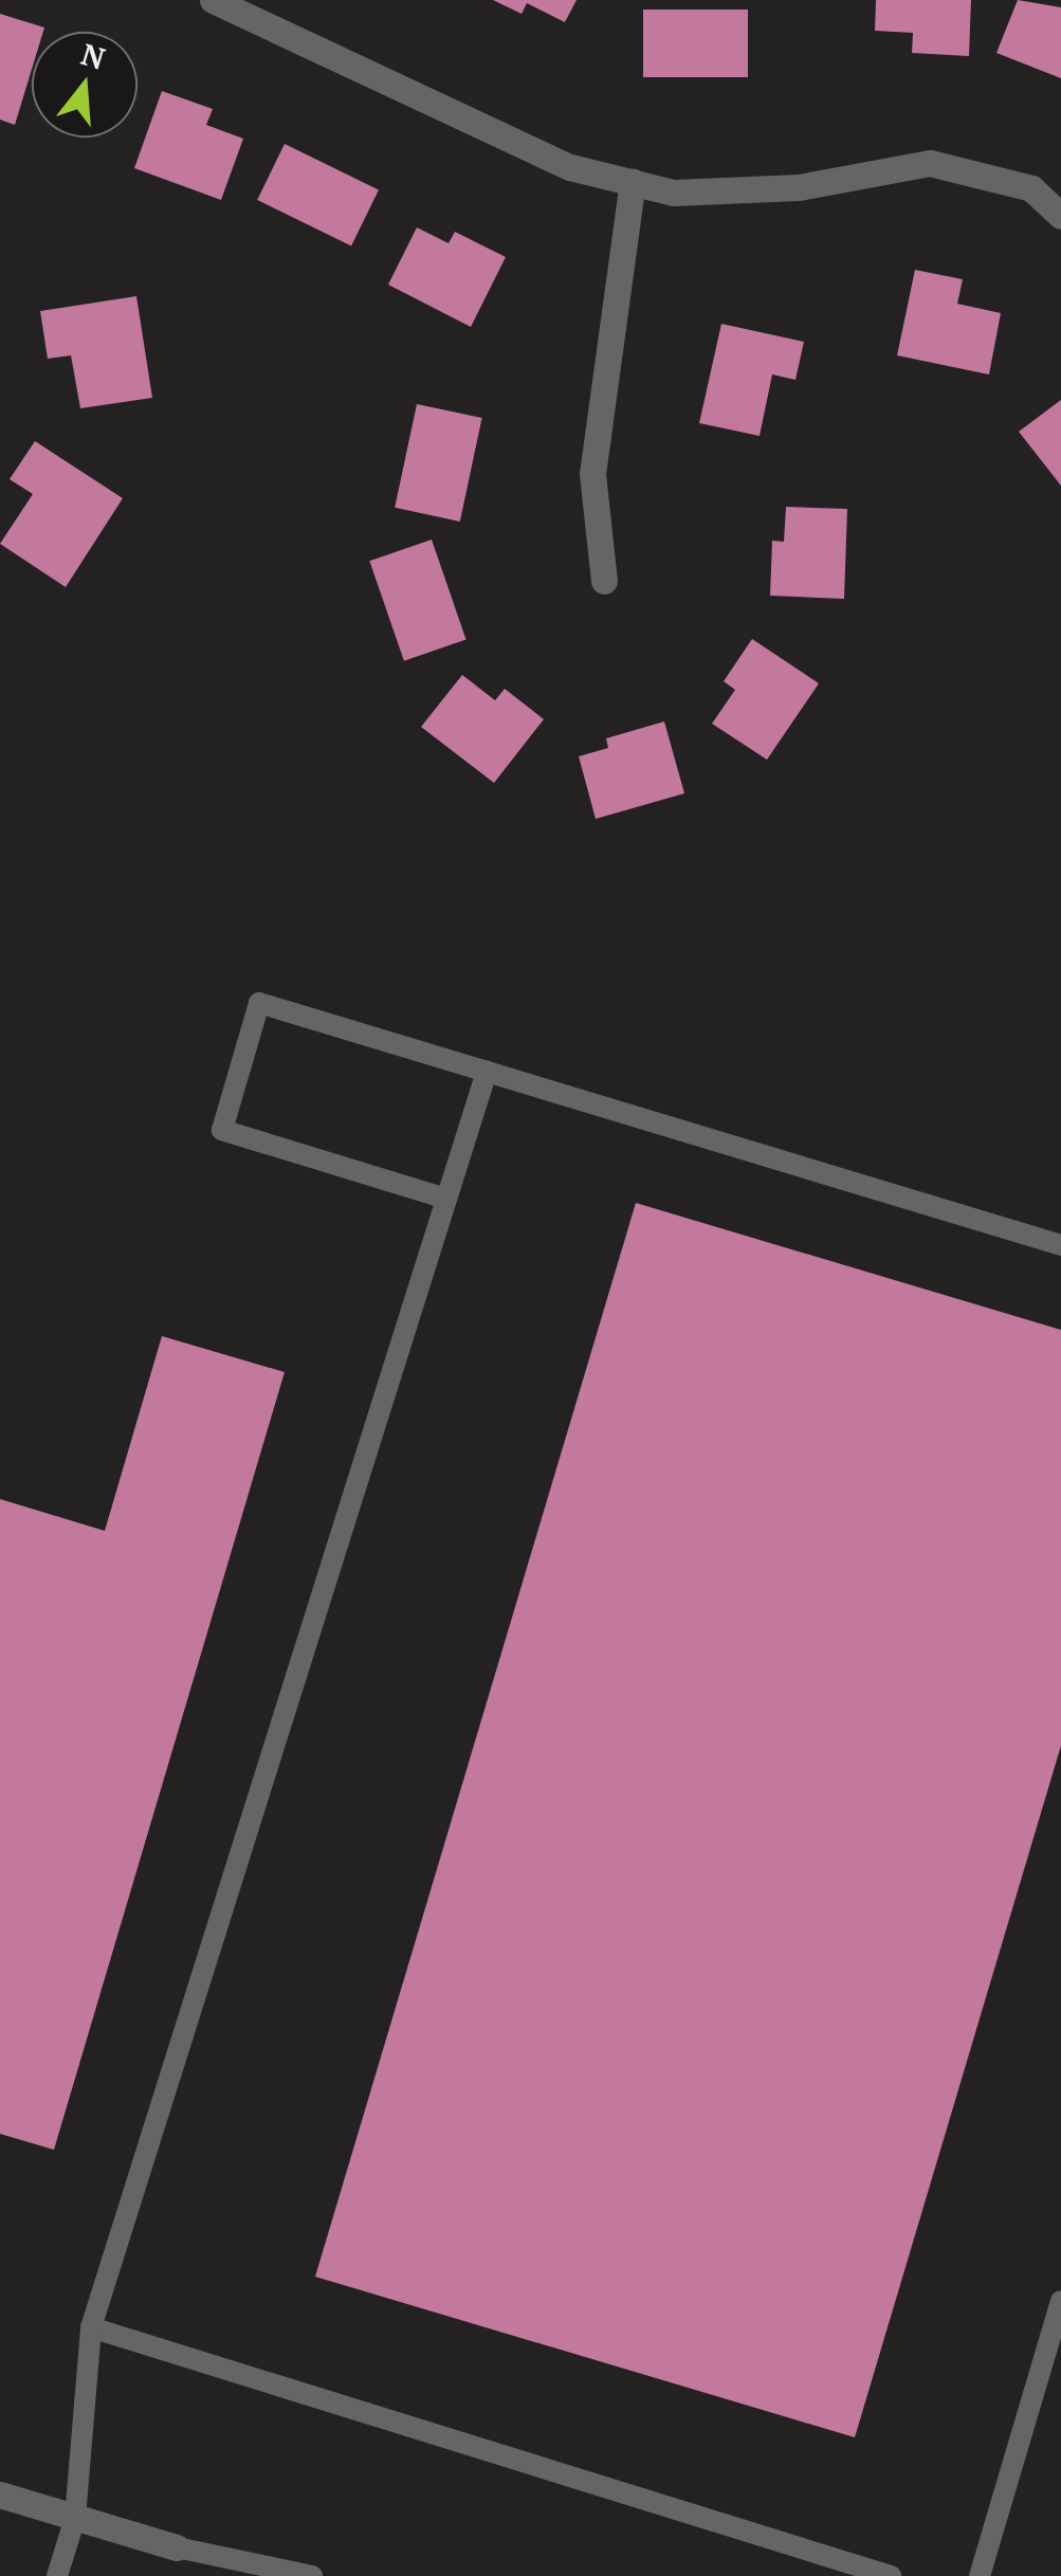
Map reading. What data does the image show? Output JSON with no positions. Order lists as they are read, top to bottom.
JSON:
{
  "north": "top"
}
